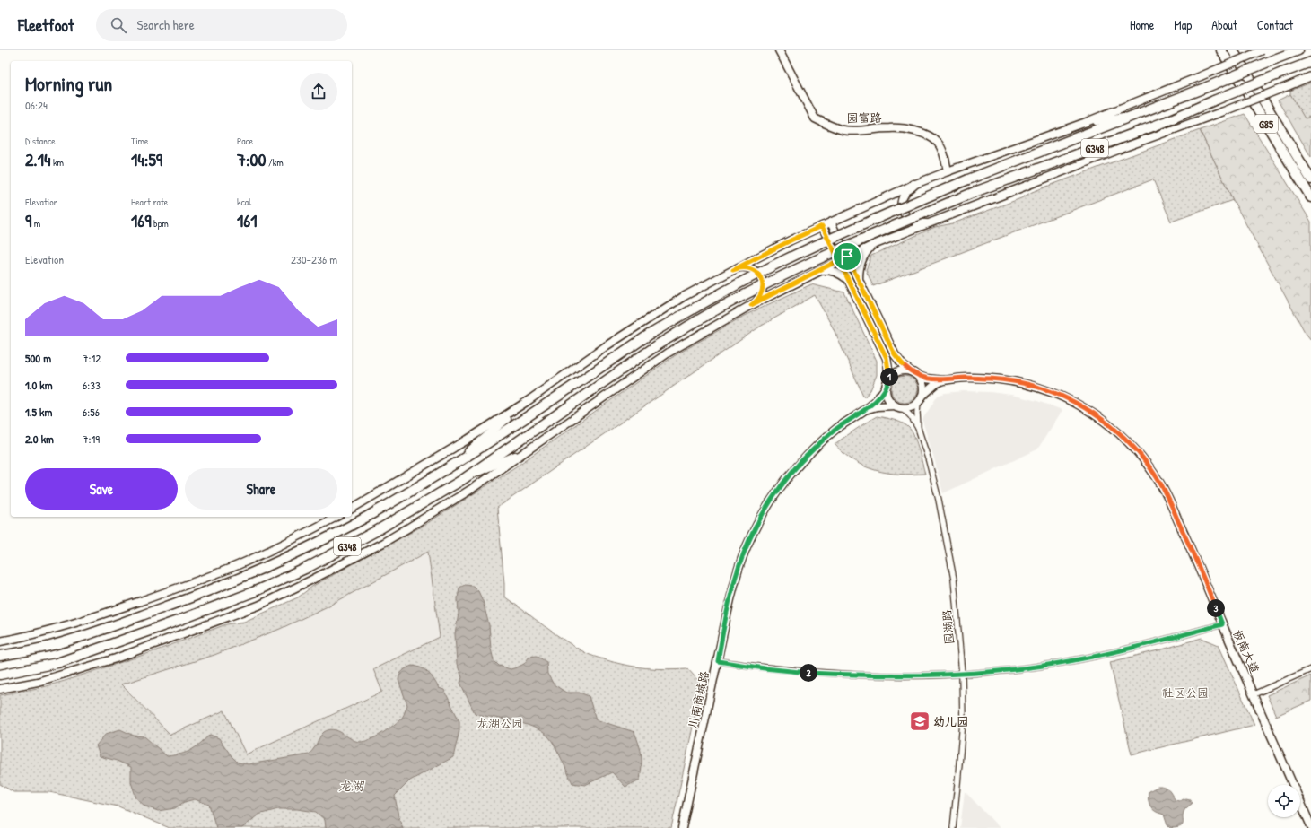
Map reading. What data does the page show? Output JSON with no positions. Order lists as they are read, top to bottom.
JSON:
{
  "streets": {
    "highway": ["G85", "G348"],
    "street": [
      "园富路",
      "园湖路",
      "板南大道",
      "川南商城路"
    ]
  },
  "water": ["龙湖"],
  "parks": ["社区公园", "龙湖公园"],
  "places": {
    "school or university": ["幼儿园"]
  },
  "page": {
    "header": "Fleetfoot",
    "search": "Search here",
    "nav": [
      "Home",
      "Map",
      "About",
      "Contact"
    ],
    "heading": ["Morning run", "06:24"],
    "stats": [
      ["Distance", "2.14 km"],
      ["Time", "14:59"],
      ["Pace", "7:00 /km"],
      ["Elevation", "9 m"],
      ["Heart rate", "169 bpm"],
      ["kcal", "161"]
    ],
    "chart": ["Elevation", "230–236 m"],
    "list": [
      {
        "name": "500 m",
        "note": "7:12"
      },
      {
        "name": "1.0 km",
        "note": "6:33"
      },
      {
        "name": "1.5 km",
        "note": "6:56"
      },
      {
        "name": "2.0 km",
        "note": "7:19"
      }
    ],
    "pins": ["1", "3", "2"],
    "buttons": ["Save", "Share"]
  }
}
